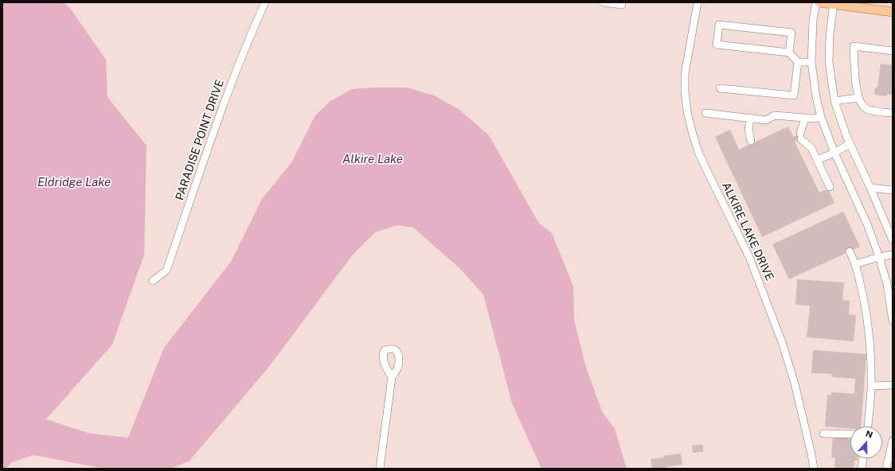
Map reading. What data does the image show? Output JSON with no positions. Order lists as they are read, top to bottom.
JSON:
{
  "streets": {
    "street": ["PARADISE POINT DRIVE", "ALKIRE LAKE DRIVE"]
  },
  "water": ["Alkire Lake", "Eldridge Lake"],
  "north": "top"
}
